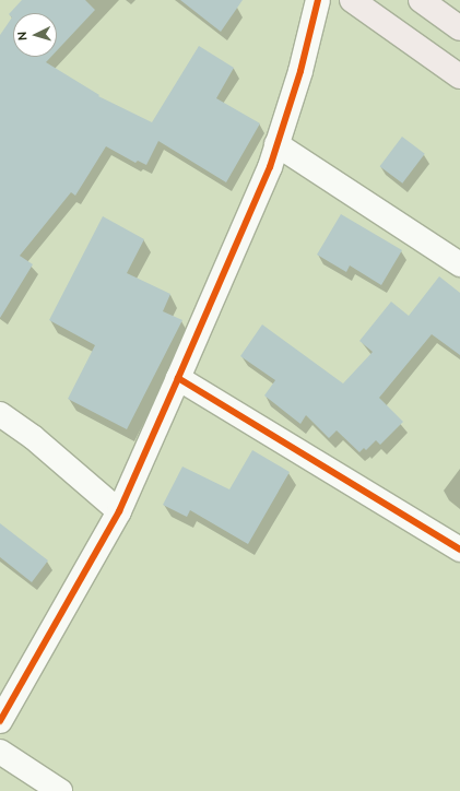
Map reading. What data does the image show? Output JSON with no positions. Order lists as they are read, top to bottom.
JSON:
{
  "north": "left"
}
